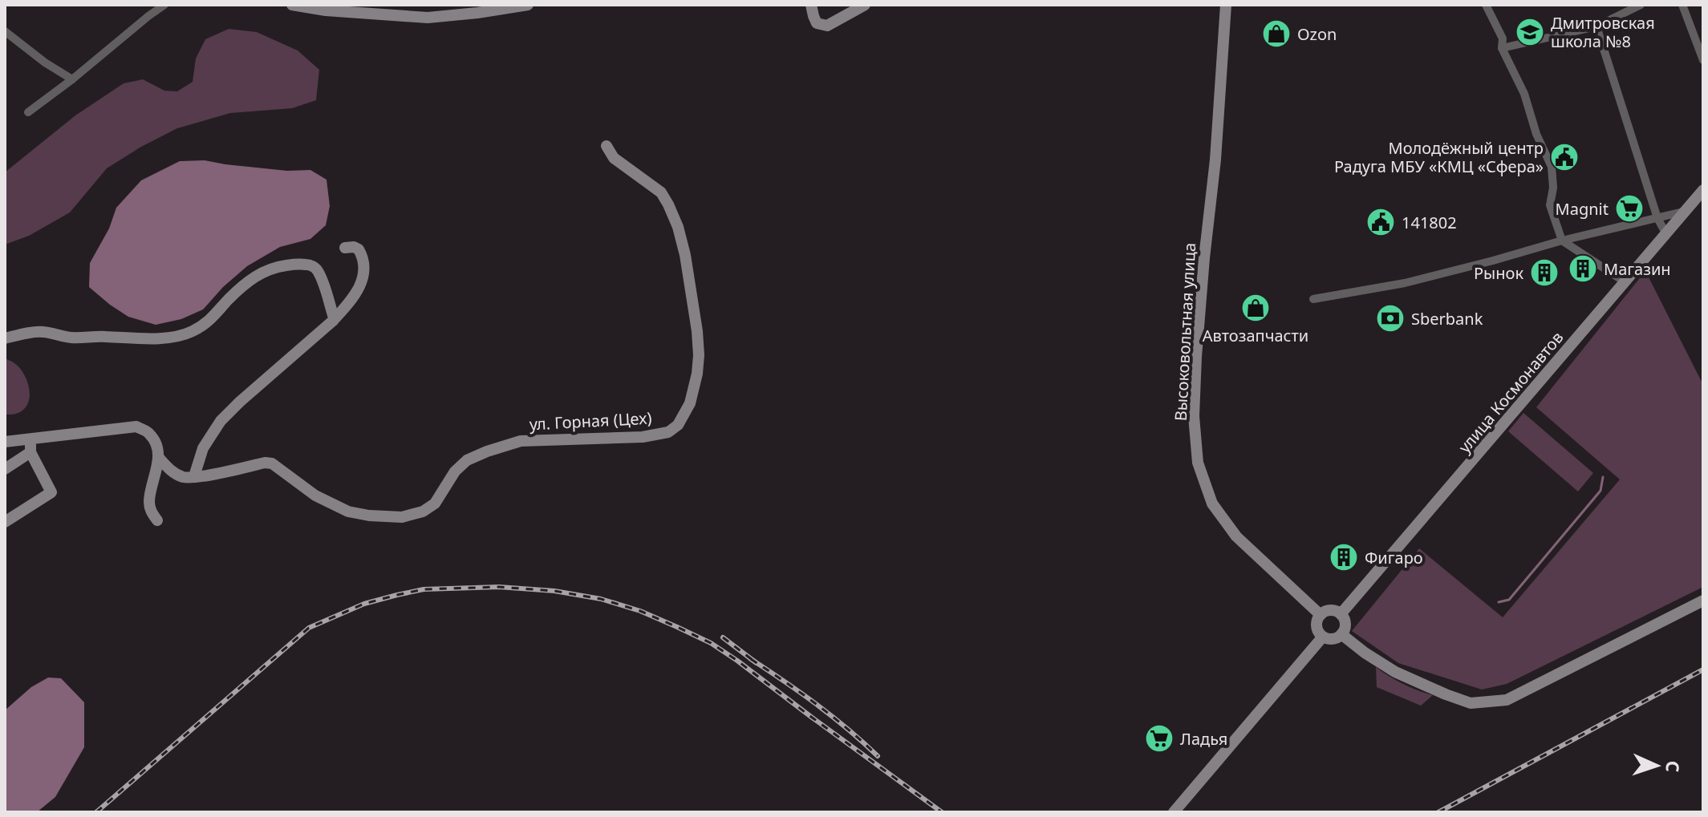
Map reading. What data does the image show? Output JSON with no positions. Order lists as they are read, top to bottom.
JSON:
{
  "streets": {
    "street": ["Высоковольтная улица", "улица Космонавтов", "ул. Горная (Цех)"]
  },
  "crossings": [
    ["Высоковольтная улица", "улица Космонавтов"]
  ],
  "places": {
    "school or university": ["Дмитровская школа №8"],
    "shop": ["Ozon", "Автозапчасти"],
    "public building": ["Молодёжный центр Радуга МБУ «КМЦ «Сфера»", "141802"],
    "supermarket": ["Magnit", "Ладья"],
    "building": ["Магазин", "Рынок", "Фигаро"],
    "bank": ["Sberbank"]
  },
  "north": "right"
}
